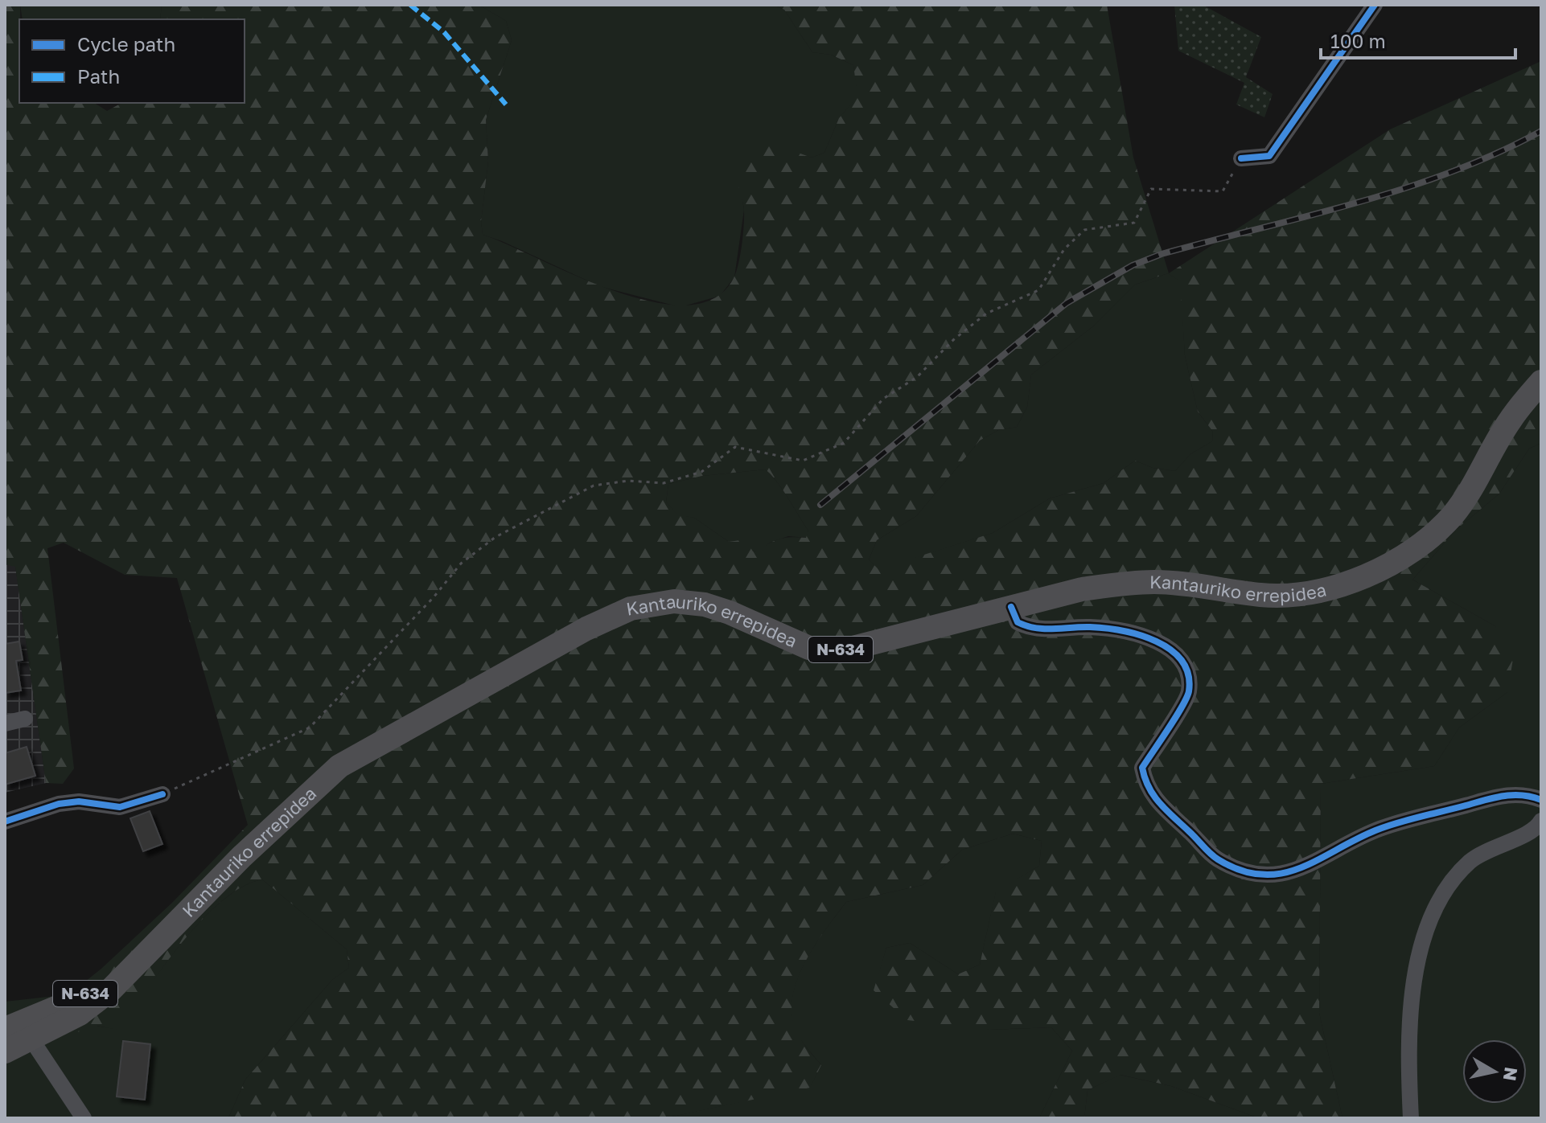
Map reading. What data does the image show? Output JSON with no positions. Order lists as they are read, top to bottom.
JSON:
{
  "streets": {
    "highway": ["Kantauriko errepidea", "N-634"]
  },
  "crossings": [
    ["Kantauriko errepidea", "N-634"]
  ],
  "legend": ["Cycle path", "Path"],
  "scale_bar": "100 m",
  "north": "right"
}
